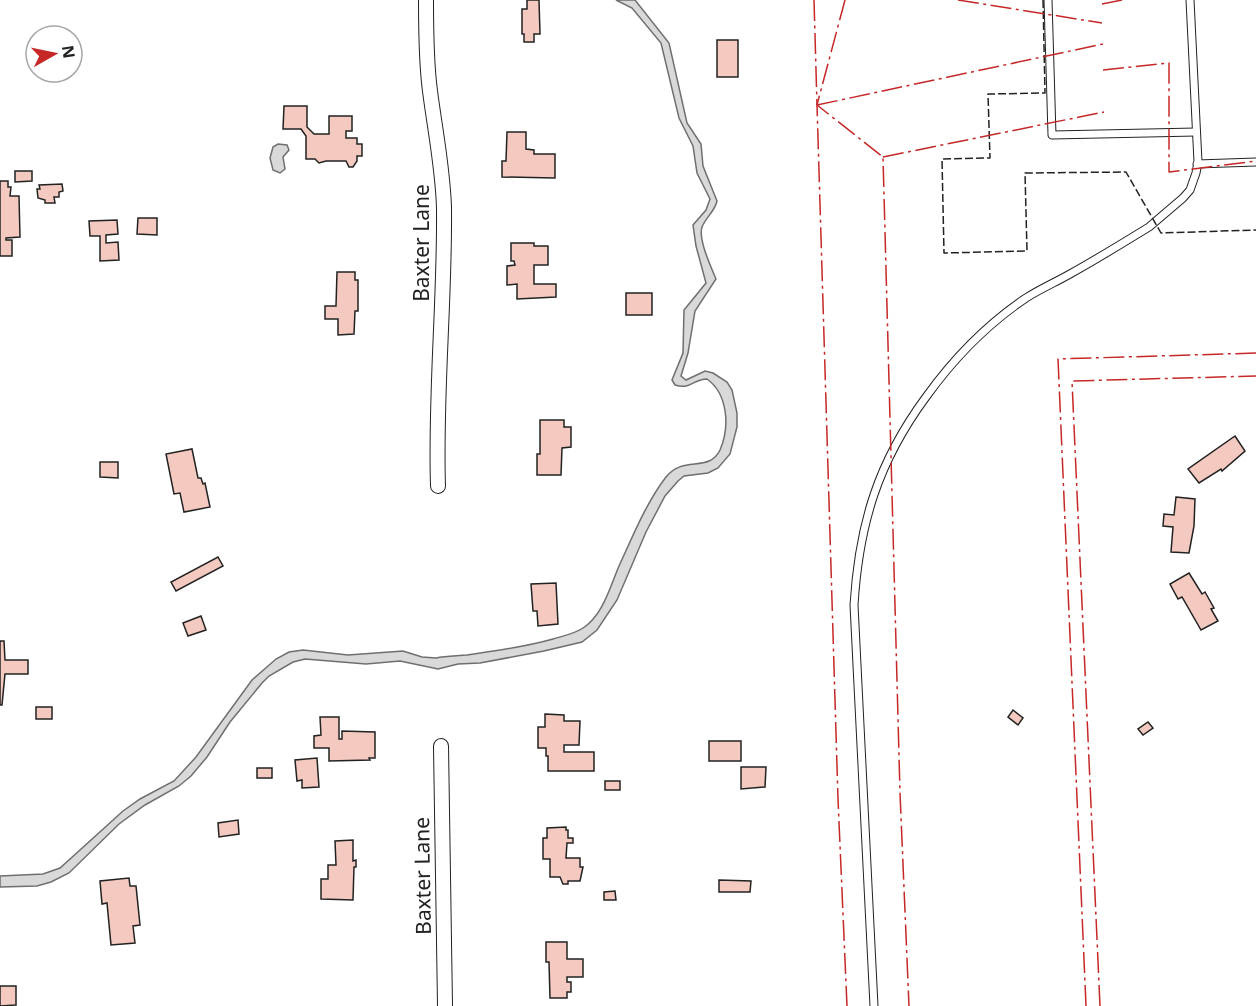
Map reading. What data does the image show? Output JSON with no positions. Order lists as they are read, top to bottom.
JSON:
{
  "streets": {
    "street": ["Baxter Lane"]
  },
  "north": "right"
}
